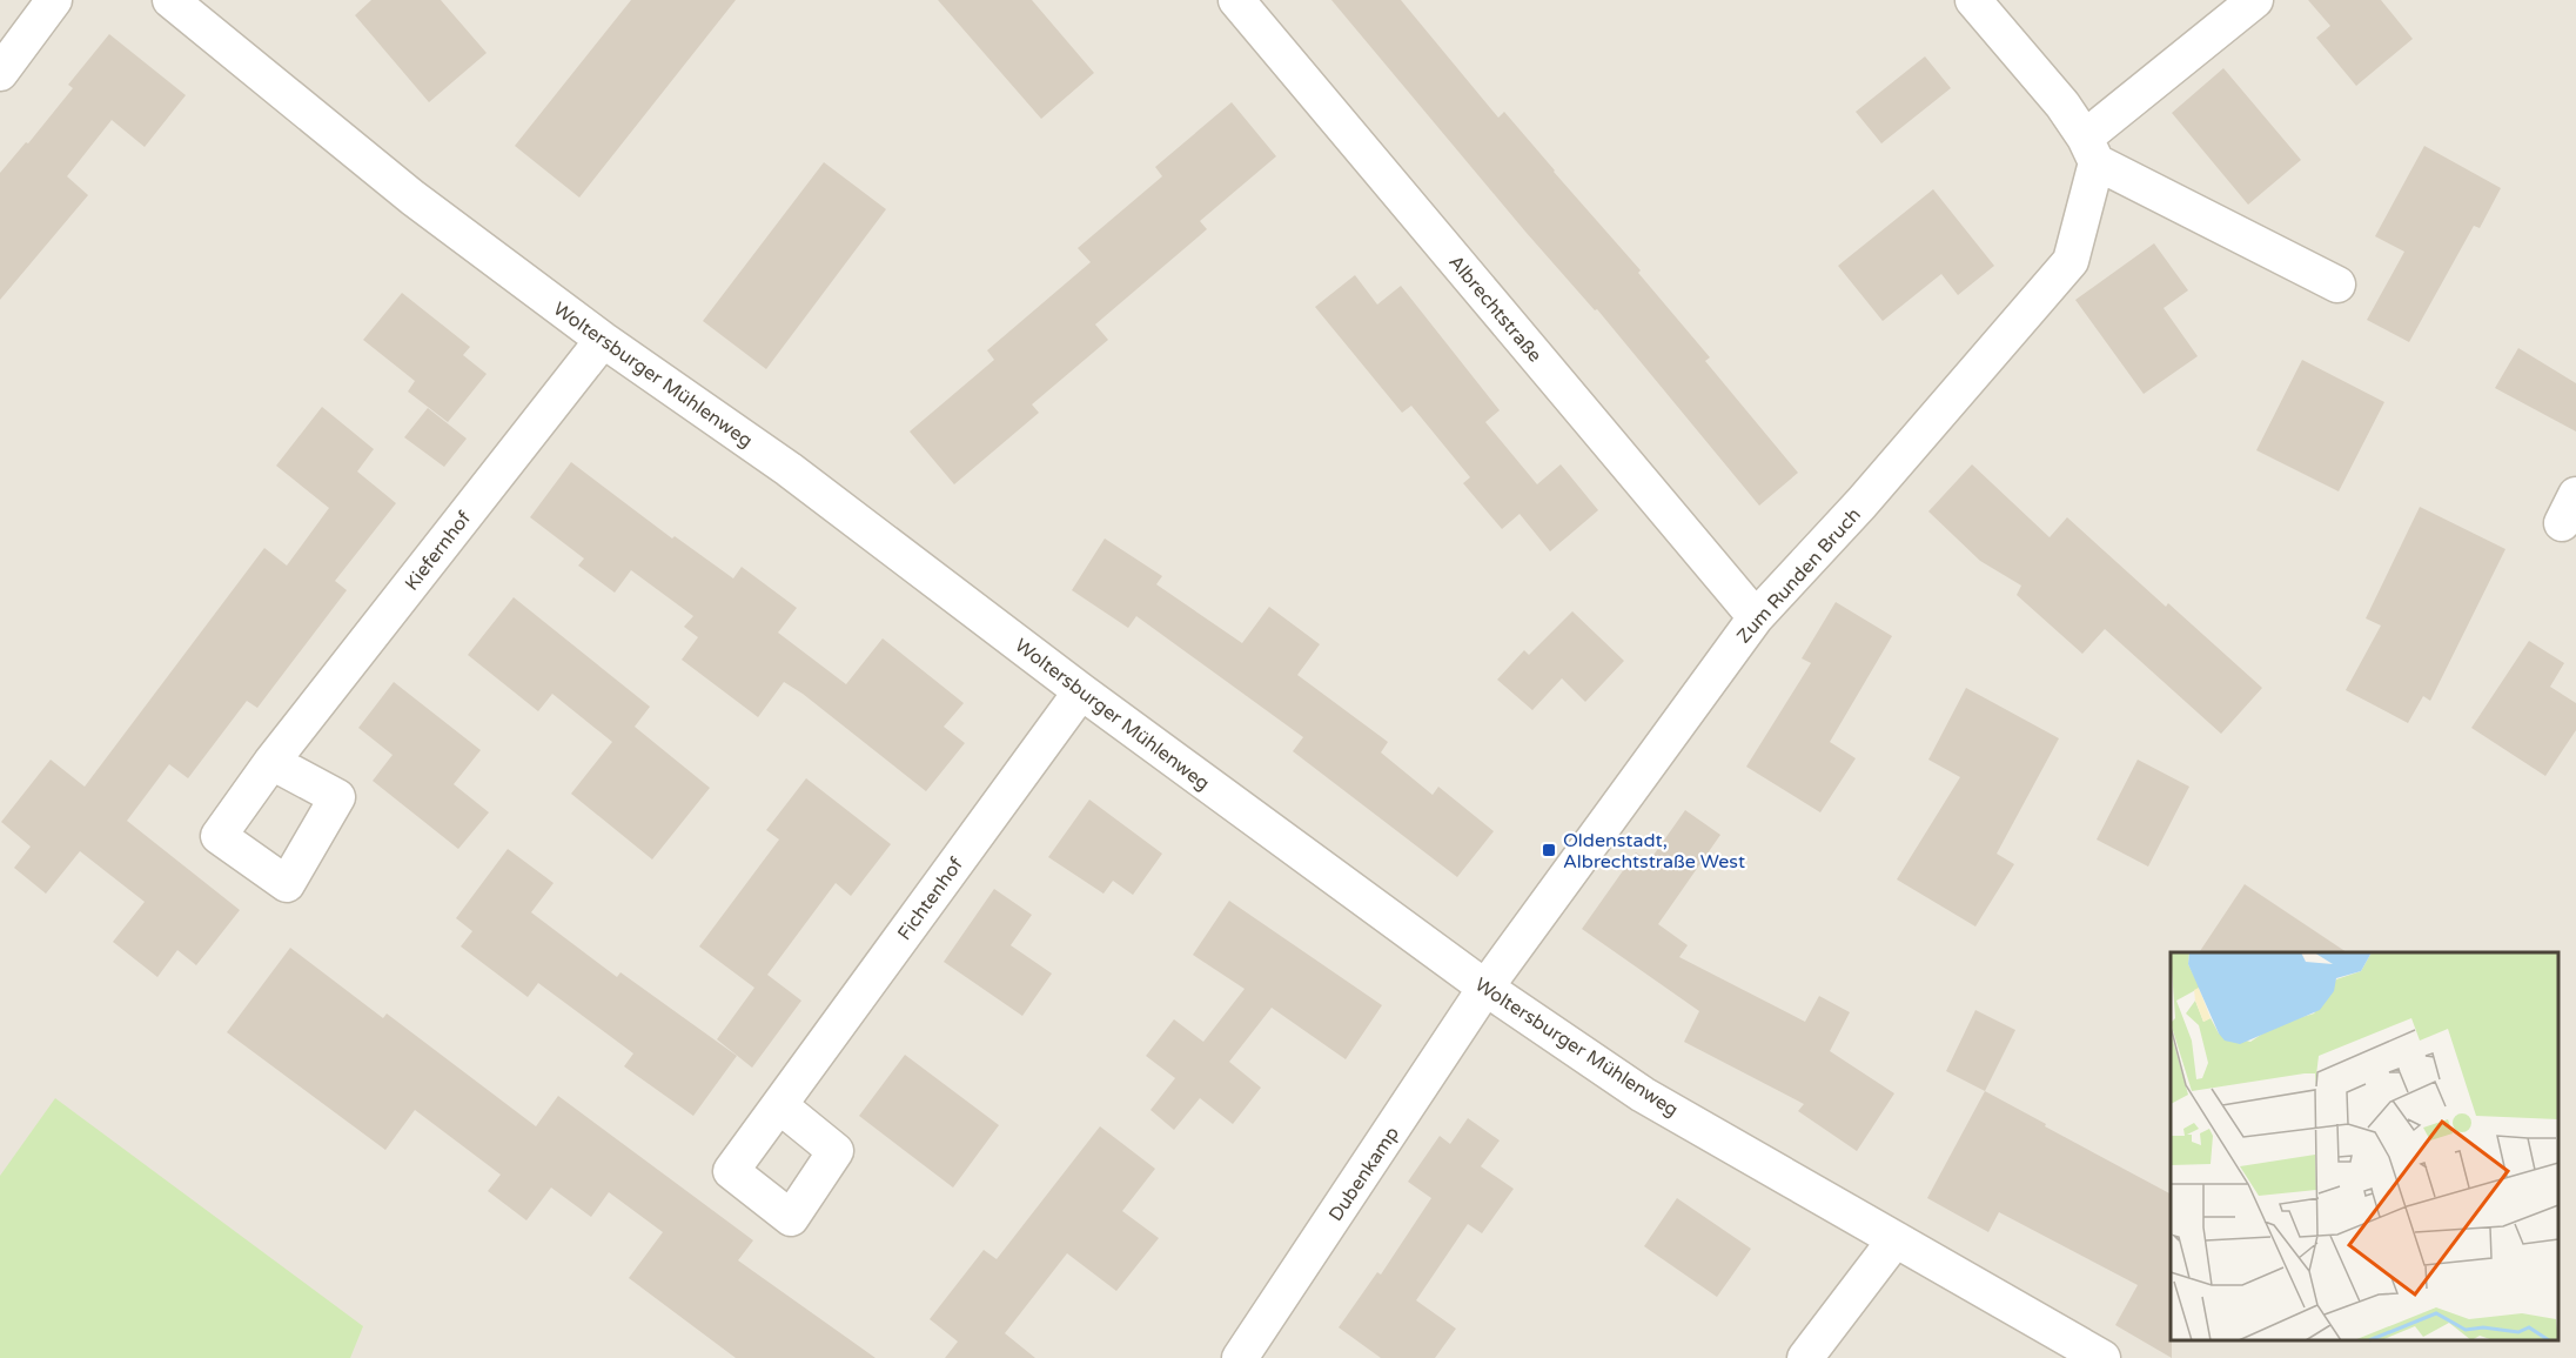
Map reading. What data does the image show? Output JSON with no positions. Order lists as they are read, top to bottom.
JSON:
{
  "streets": {
    "street": [
      "Albrechtstraße",
      "Woltersburger Mühlenweg",
      "Kiefernhof",
      "Zum Runden Bruch",
      "Fichtenhof",
      "Dubenkamp"
    ]
  },
  "crossings": [
    ["Albrechtstraße", "Zum Runden Bruch"],
    ["Woltersburger Mühlenweg", "Kiefernhof"],
    ["Woltersburger Mühlenweg", "Zum Runden Bruch"],
    ["Woltersburger Mühlenweg", "Fichtenhof"],
    ["Woltersburger Mühlenweg", "Dubenkamp"],
    ["Zum Runden Bruch", "Dubenkamp"]
  ],
  "places": {
    "transit": ["Oldenstadt, Albrechtstraße West"]
  }
}
